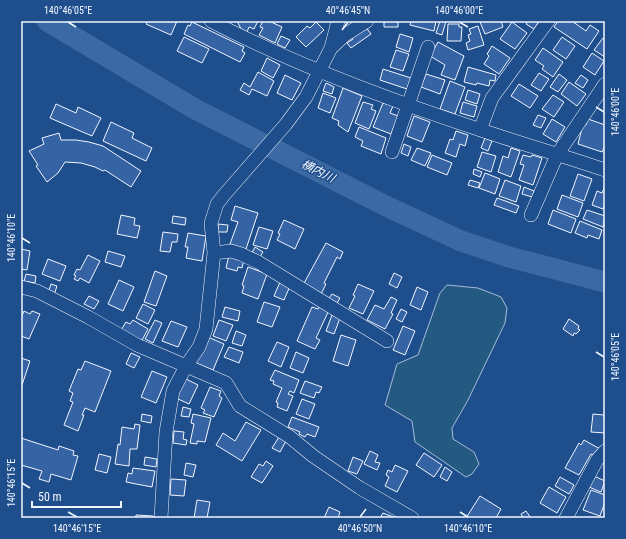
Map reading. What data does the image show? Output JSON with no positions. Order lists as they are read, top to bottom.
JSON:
{
  "water": ["横内川"],
  "scale_bar": "50 m",
  "coordinates": [
    "140°46'05\"E",
    "40°46'45\"N",
    "140°46'00\"E",
    "140°46'10\"E",
    "140°46'15\"E",
    "40°46'50\"N"
  ]
}
